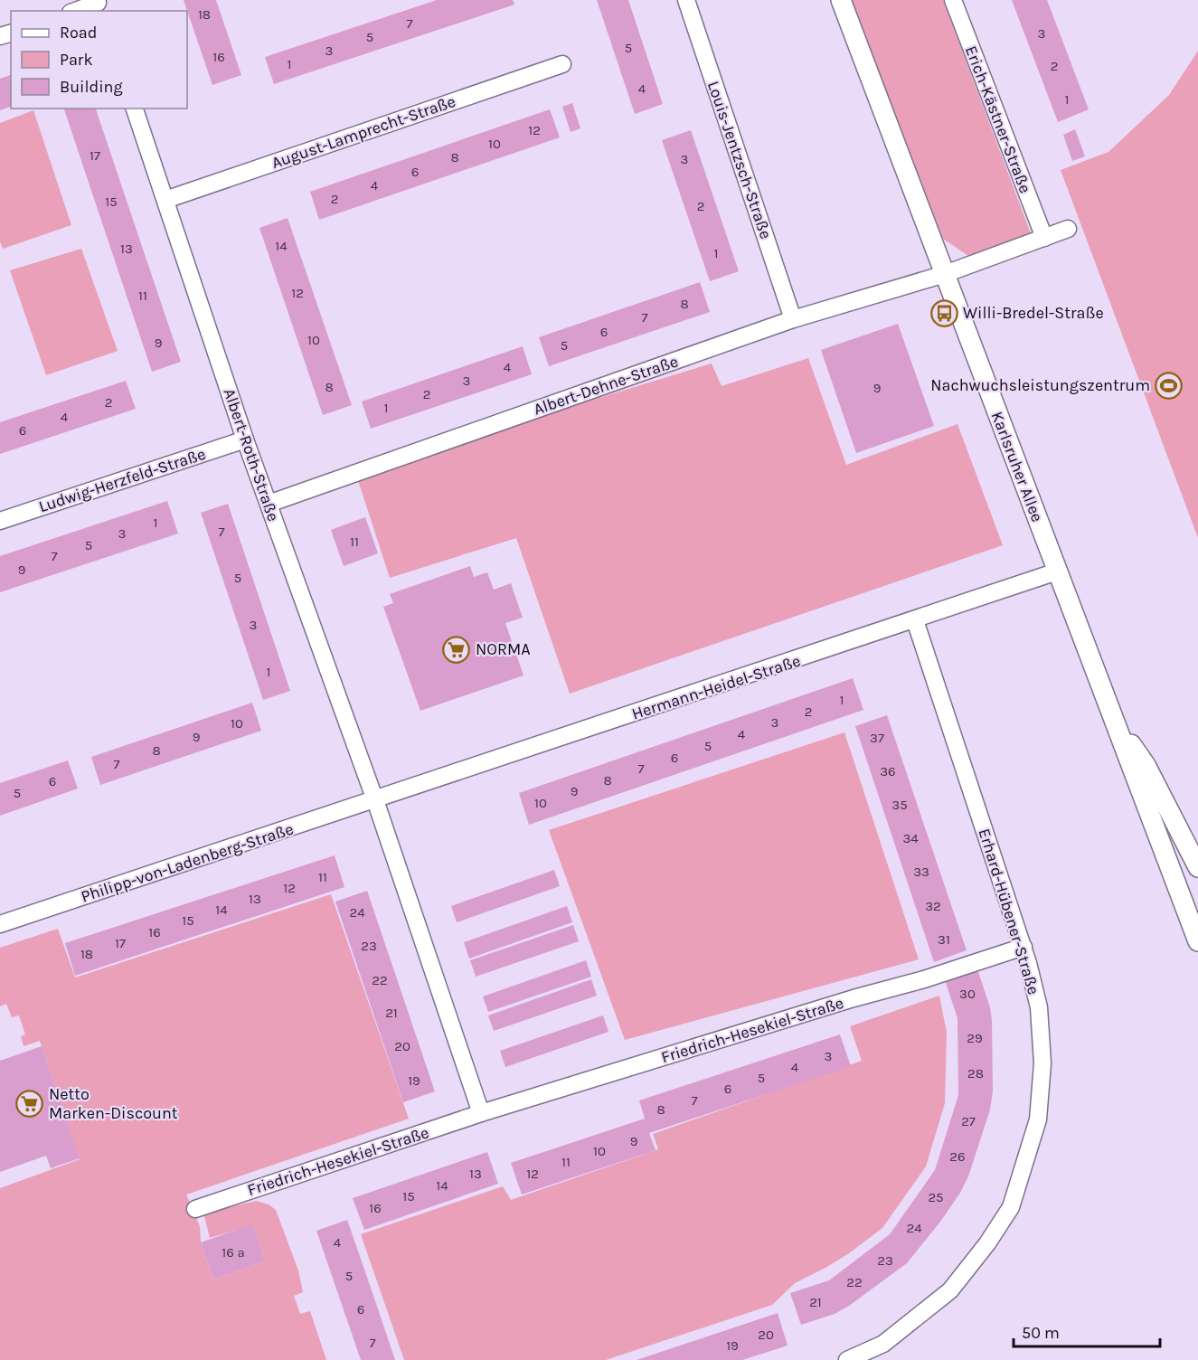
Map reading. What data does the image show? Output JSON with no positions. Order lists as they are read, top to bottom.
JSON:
{
  "streets": {
    "street": [
      "Erich-Kästner-Straße",
      "August-Lamprecht-Straße",
      "Louis-Jentzsch-Straße",
      "Albert-Dehne-Straße",
      "Albert-Roth-Straße",
      "Karlsruher Allee",
      "Ludwig-Herzfeld-Straße",
      "Hermann-Heidel-Straße",
      "Philipp-von-Ladenberg-Straße",
      "Erhard-Hübener-Straße",
      "Friedrich-Hesekiel-Straße"
    ]
  },
  "crossings": [
    ["August-Lamprecht-Straße", "Albert-Roth-Straße"],
    ["Louis-Jentzsch-Straße", "Albert-Dehne-Straße"],
    ["Albert-Dehne-Straße", "Albert-Roth-Straße"],
    ["Albert-Dehne-Straße", "Karlsruher Allee"],
    ["Albert-Roth-Straße", "Ludwig-Herzfeld-Straße"],
    ["Albert-Roth-Straße", "Hermann-Heidel-Straße"],
    ["Albert-Roth-Straße", "Philipp-von-Ladenberg-Straße"],
    ["Karlsruher Allee", "Hermann-Heidel-Straße"],
    ["Hermann-Heidel-Straße", "Philipp-von-Ladenberg-Straße"],
    ["Hermann-Heidel-Straße", "Erhard-Hübener-Straße"],
    ["Erhard-Hübener-Straße", "Friedrich-Hesekiel-Straße"]
  ],
  "places": {
    "bus stop": ["Willi-Bredel-Straße"],
    "sports": ["Nachwuchsleistungszentrum"],
    "supermarket": ["NORMA", "Netto Marken-Discount"]
  },
  "house_numbers": [
    "18",
    "7",
    "3",
    "5",
    "5",
    "3",
    "16",
    "1",
    "2",
    "4",
    "1",
    "12",
    "10",
    "17",
    "8",
    "3",
    "6",
    "4",
    "2",
    "15",
    "2",
    "14",
    "13",
    "1",
    "12",
    "11",
    "8",
    "7",
    "6",
    "10",
    "9",
    "5",
    "4",
    "3",
    "8",
    "9",
    "2",
    "2",
    "1",
    "4",
    "6",
    "1",
    "7",
    "3",
    "11",
    "5",
    "7",
    "9",
    "5",
    "3",
    "1",
    "1",
    "2",
    "3",
    "10",
    "4",
    "9",
    "37",
    "5",
    "8",
    "6",
    "7",
    "7",
    "36",
    "8",
    "6",
    "9",
    "5",
    "10",
    "35",
    "34",
    "33",
    "11",
    "12",
    "13",
    "32",
    "14",
    "24",
    "15",
    "16",
    "31",
    "17",
    "23",
    "18",
    "22",
    "30",
    "21",
    "29",
    "20",
    "3",
    "4",
    "28",
    "5",
    "19",
    "6",
    "7",
    "8",
    "27",
    "9",
    "10",
    "26",
    "11",
    "13",
    "12",
    "14",
    "15",
    "25",
    "16",
    "24",
    "4",
    "16 a",
    "23",
    "5",
    "22",
    "21",
    "6",
    "20",
    "7",
    "19"
  ],
  "legend": ["Road", "Park", "Building"],
  "scale_bar": "50 m"
}
